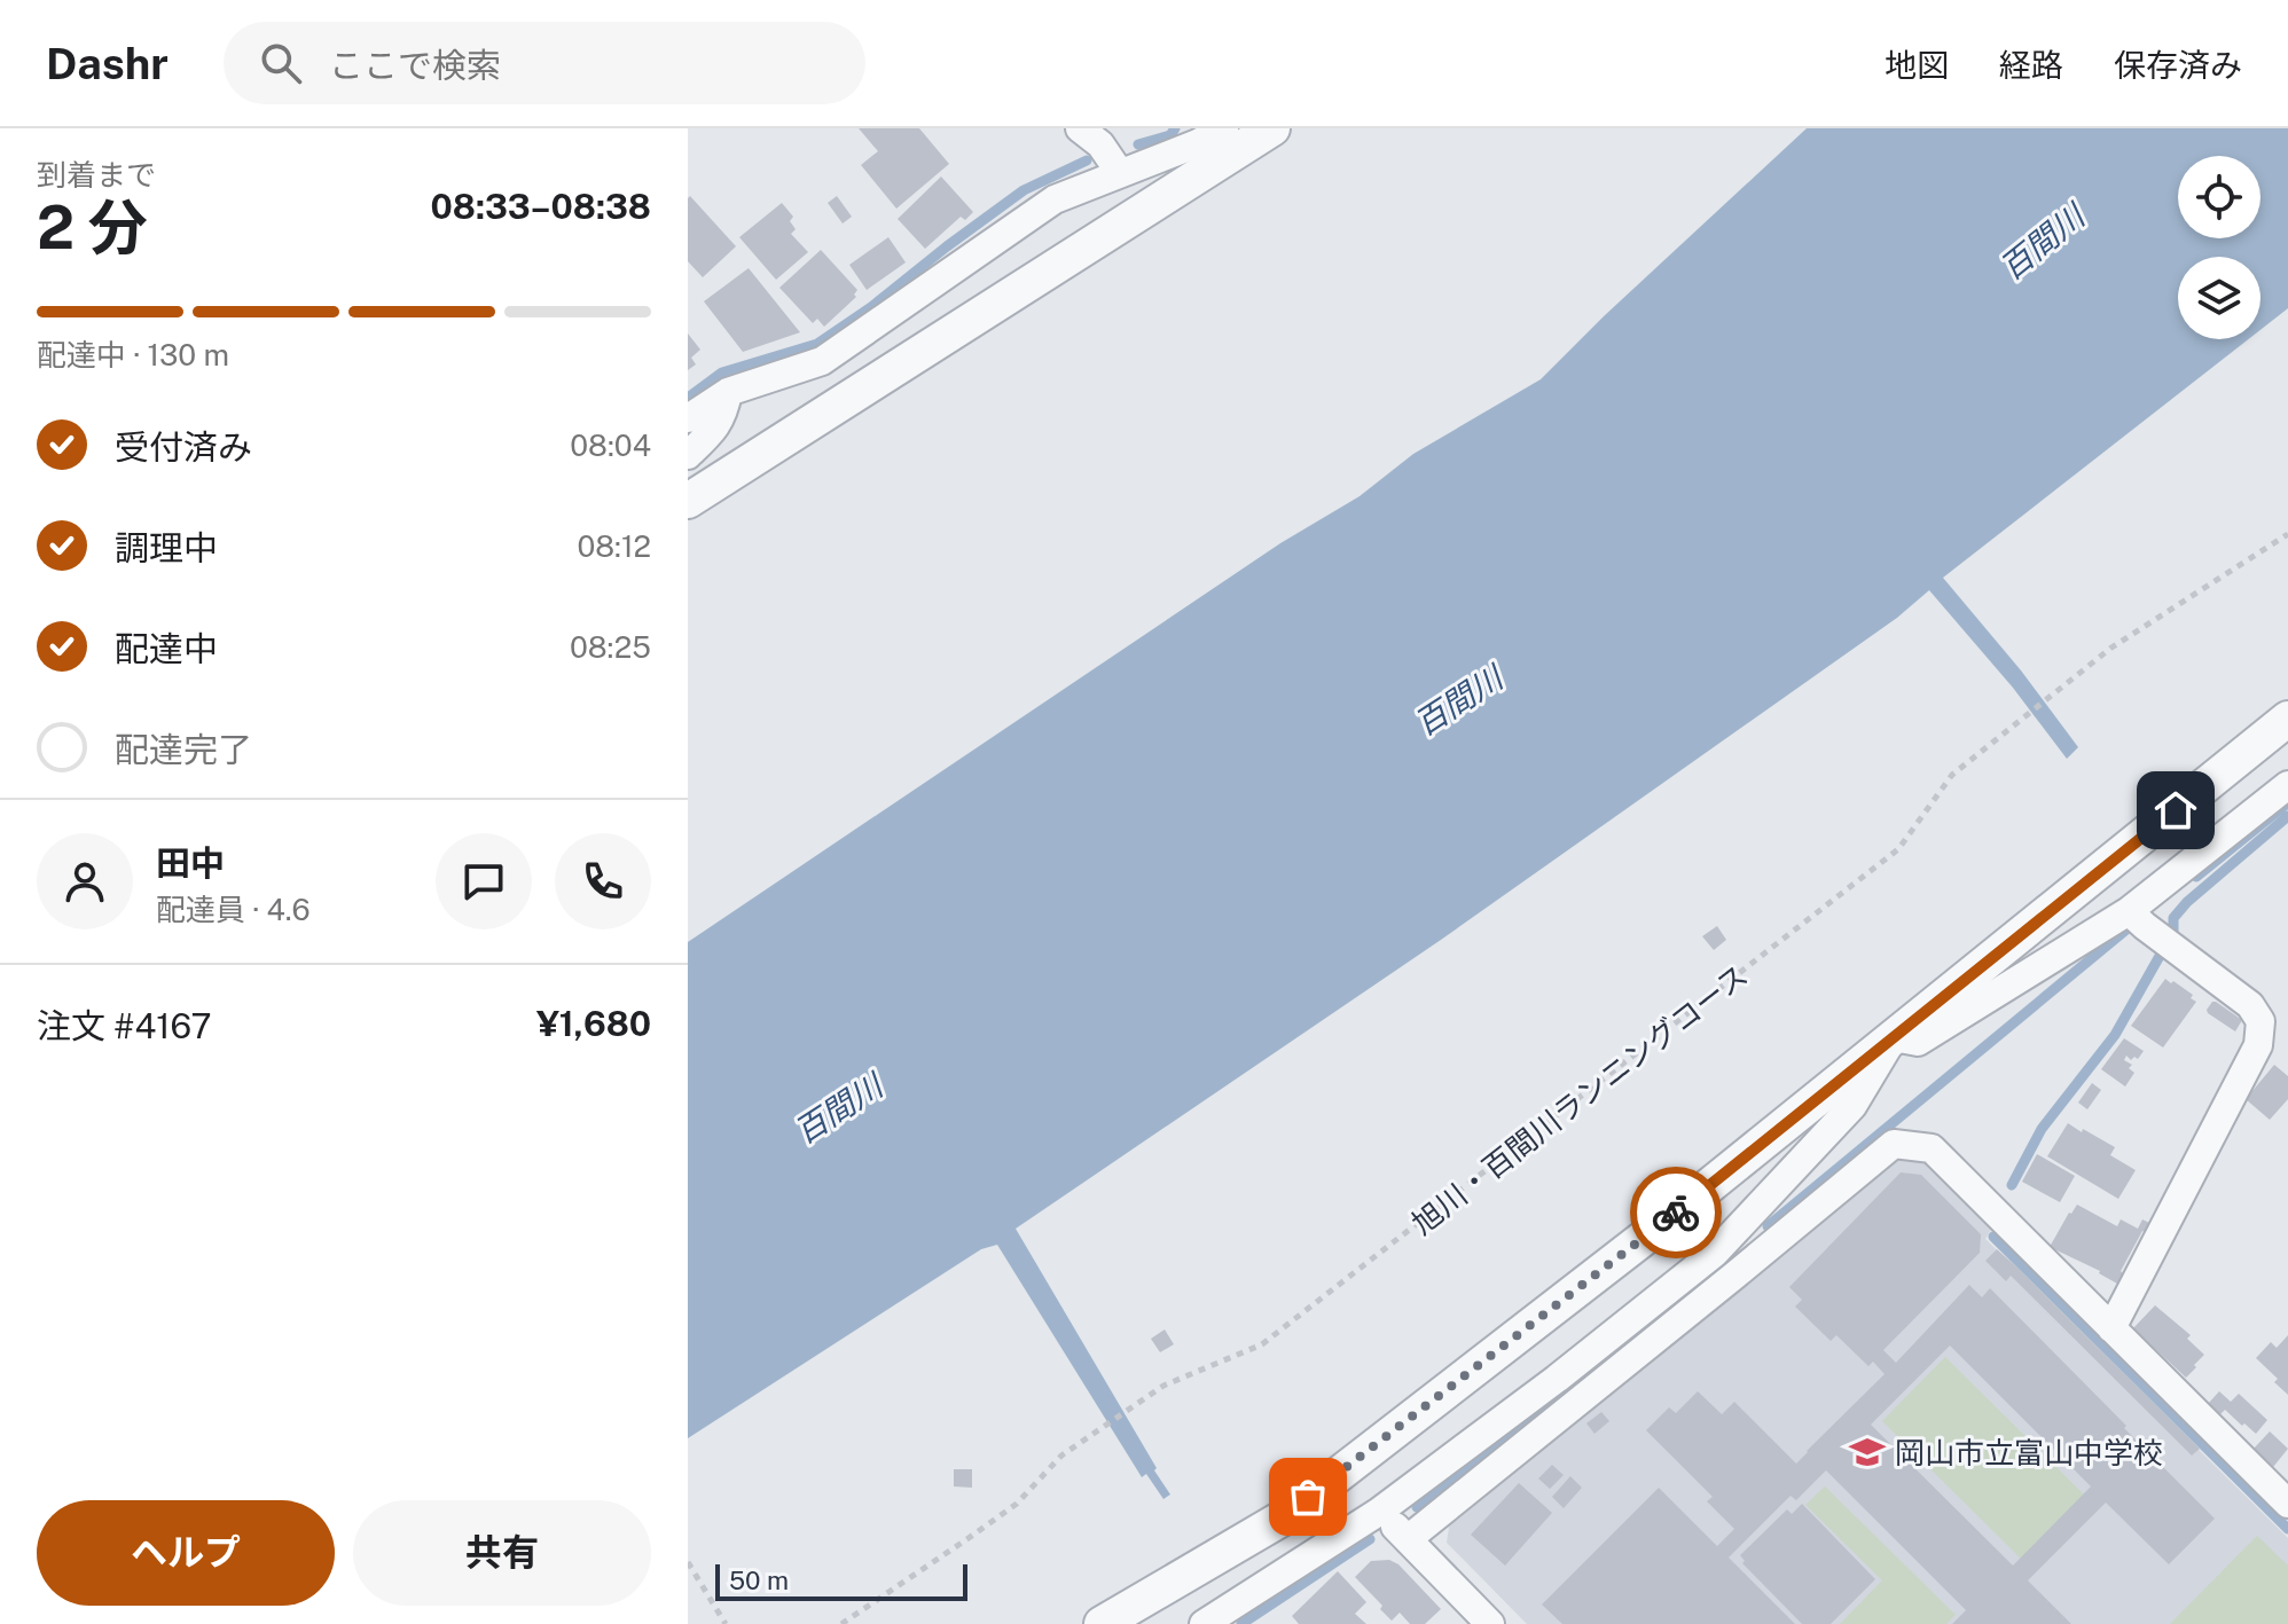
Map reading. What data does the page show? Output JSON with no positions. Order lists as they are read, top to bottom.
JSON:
{
  "streets": {
    "path": ["旭川・百間川ランニングコース"]
  },
  "water": ["百間川"],
  "places": {
    "school or university": ["岡山市立富山中学校"]
  },
  "scale_bar": "50 m",
  "page": {
    "header": "Dashr",
    "search": "ここで検索",
    "nav": ["地図", "経路", "保存済み"],
    "heading": ["2 分", "到着まで", "08:33–08:38"],
    "panel": [
      "田中",
      "配達員 · 4.6",
      "注文 #4167",
      "¥1,680"
    ],
    "bar": "配達中 · 130 m",
    "list": [
      ["受付済み", "08:04"],
      ["調理中", "08:12"],
      ["配達中", "08:25"],
      "配達完了"
    ],
    "buttons": ["ヘルプ", "共有"],
    "scale": "50 m"
  }
}
